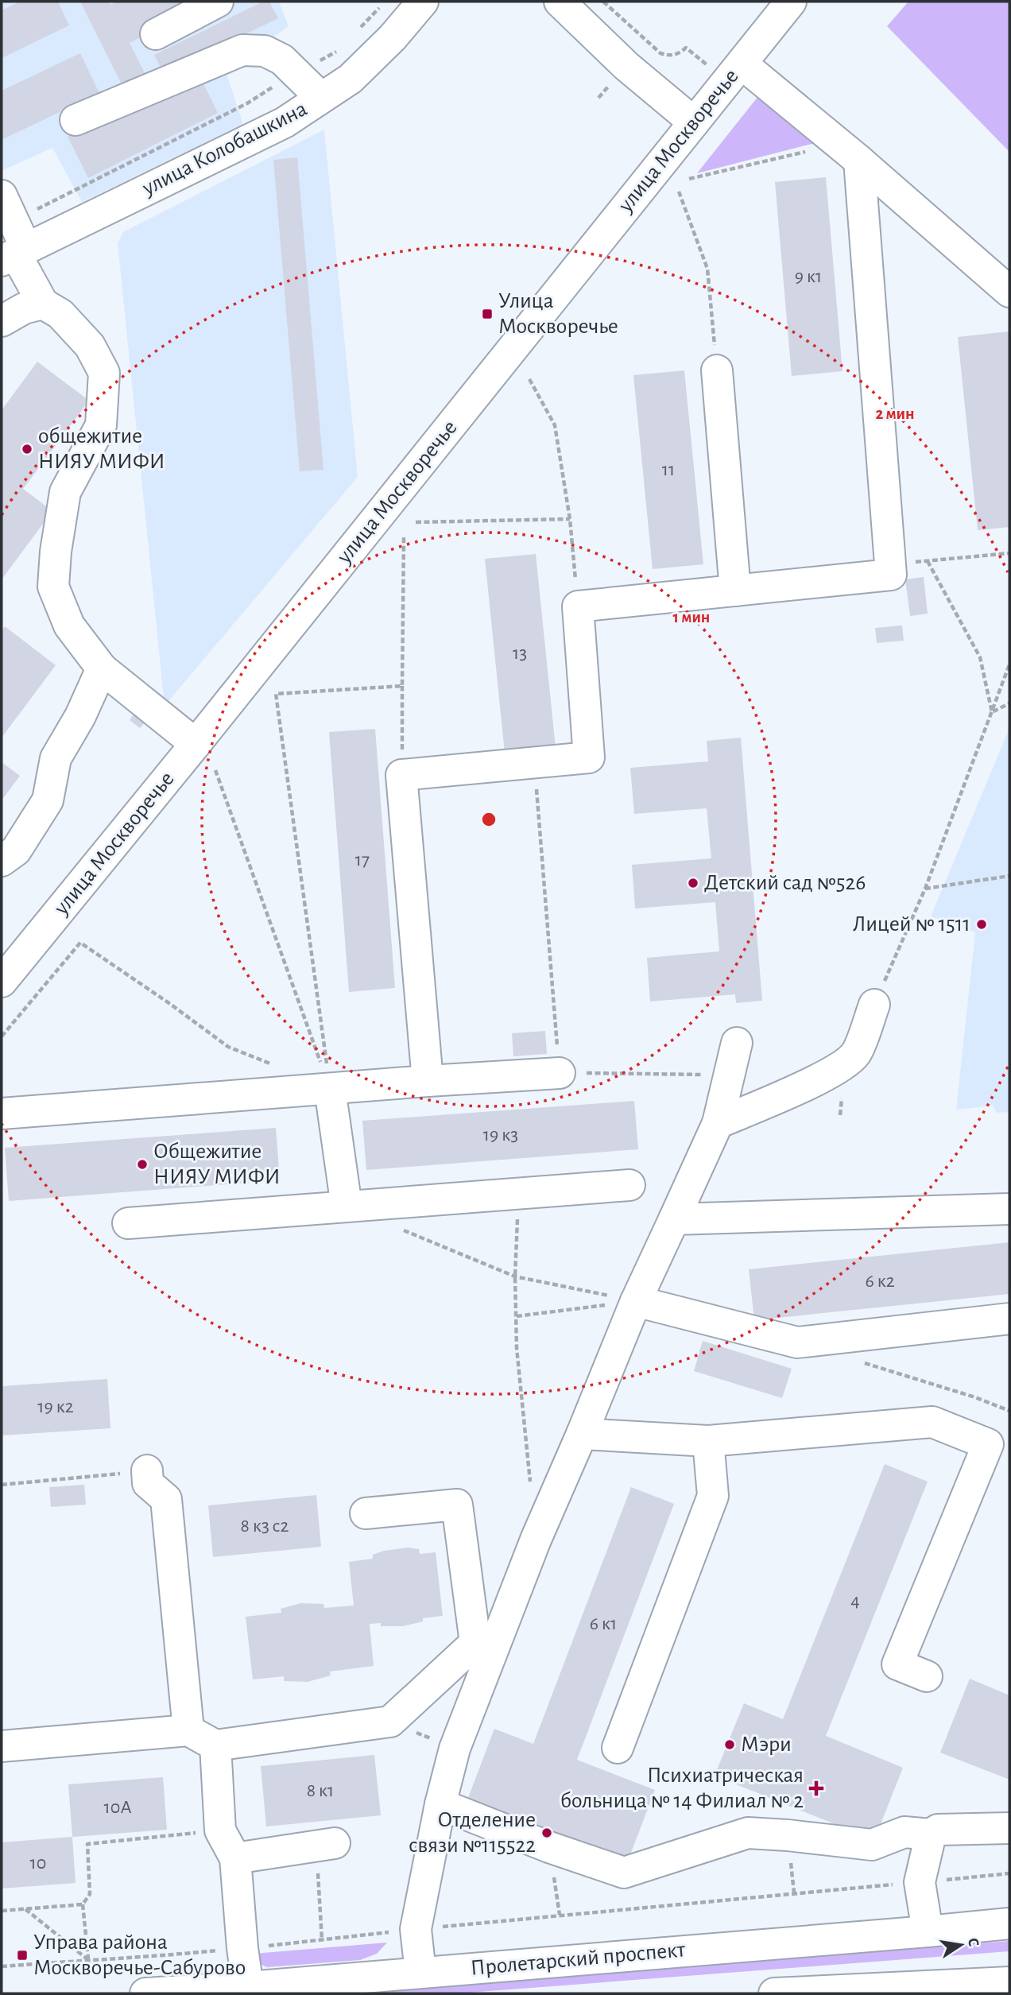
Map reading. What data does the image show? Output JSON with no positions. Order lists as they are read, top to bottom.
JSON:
{
  "streets": {
    "main road": ["улица Москворечье", "улица Колобашкина", "Пролетарский проспект"]
  },
  "places": {
    "transit": ["Улица Москворечье", "Управа района Москворечье-Сабурово"],
    "other": [
      "общежитие НИЯУ МИФИ",
      "Детский сад №526",
      "Лицей № 1511",
      "Общежитие НИЯУ МИФИ",
      "Мэри",
      "Отделение связи №115522"
    ],
    "health": ["Психиатрическая больница № 14 Филиал № 2"]
  },
  "house_numbers": [
    "9 к1",
    "11",
    "13",
    "17",
    "19 к3",
    "6 к2",
    "19 к2",
    "8 к3 с2",
    "4",
    "6 к1",
    "8 к1",
    "10А",
    "10"
  ],
  "north": "right",
  "rings": ["2 мин", "1 мин"]
}
